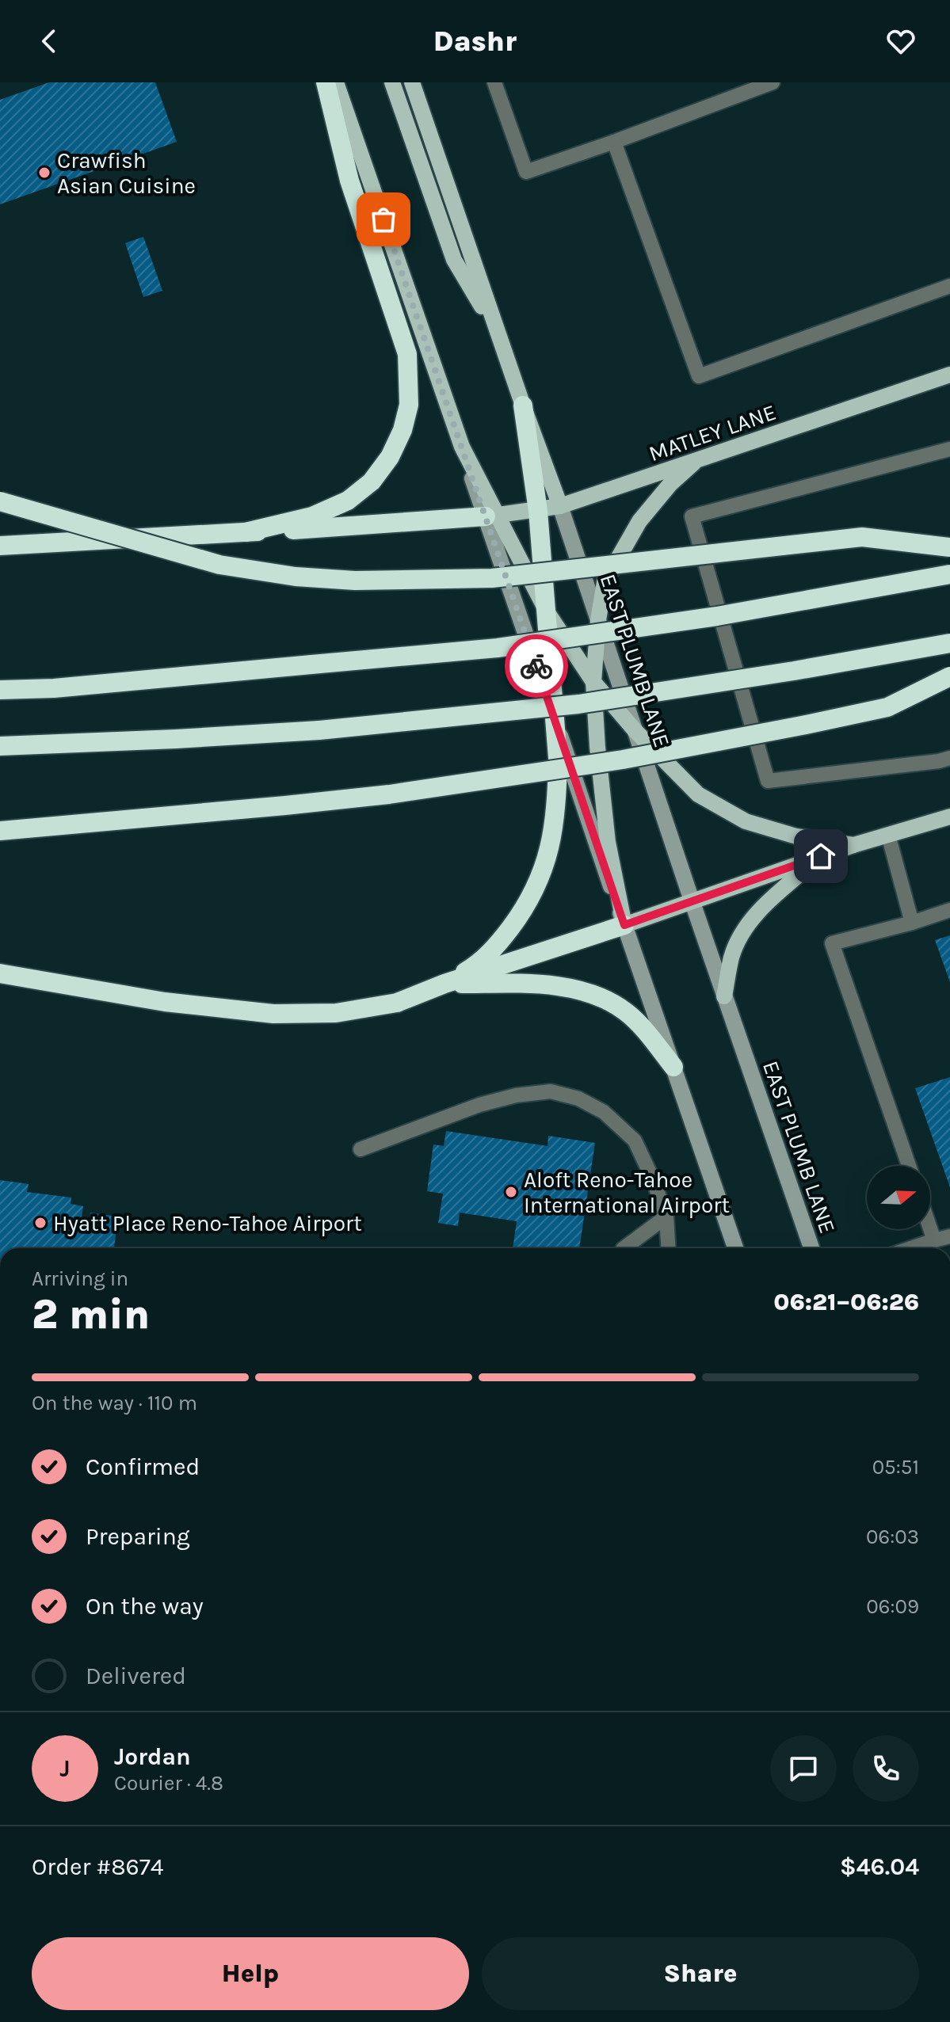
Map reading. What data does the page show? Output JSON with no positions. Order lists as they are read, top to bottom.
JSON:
{
  "streets": {
    "main road": ["MATLEY LANE", "EAST PLUMB LANE"]
  },
  "crossings": [
    ["MATLEY LANE", "EAST PLUMB LANE"]
  ],
  "places": ["Crawfish Asian Cuisine", "Aloft Reno-Tahoe International Airport", "Hyatt Place Reno-Tahoe Airport"],
  "north": "right",
  "page": {
    "header": "Dashr",
    "heading": ["2 min", "Arriving in", "06:21–06:26"],
    "panel": [
      "Jordan",
      "Courier · 4.8",
      "Order #8674",
      "$46.04"
    ],
    "bar": "On the way · 110 m",
    "list": [
      ["Confirmed", "05:51"],
      ["Preparing", "06:03"],
      ["On the way", "06:09"],
      "Delivered"
    ],
    "round": "J",
    "buttons": ["Help", "Share"]
  }
}
